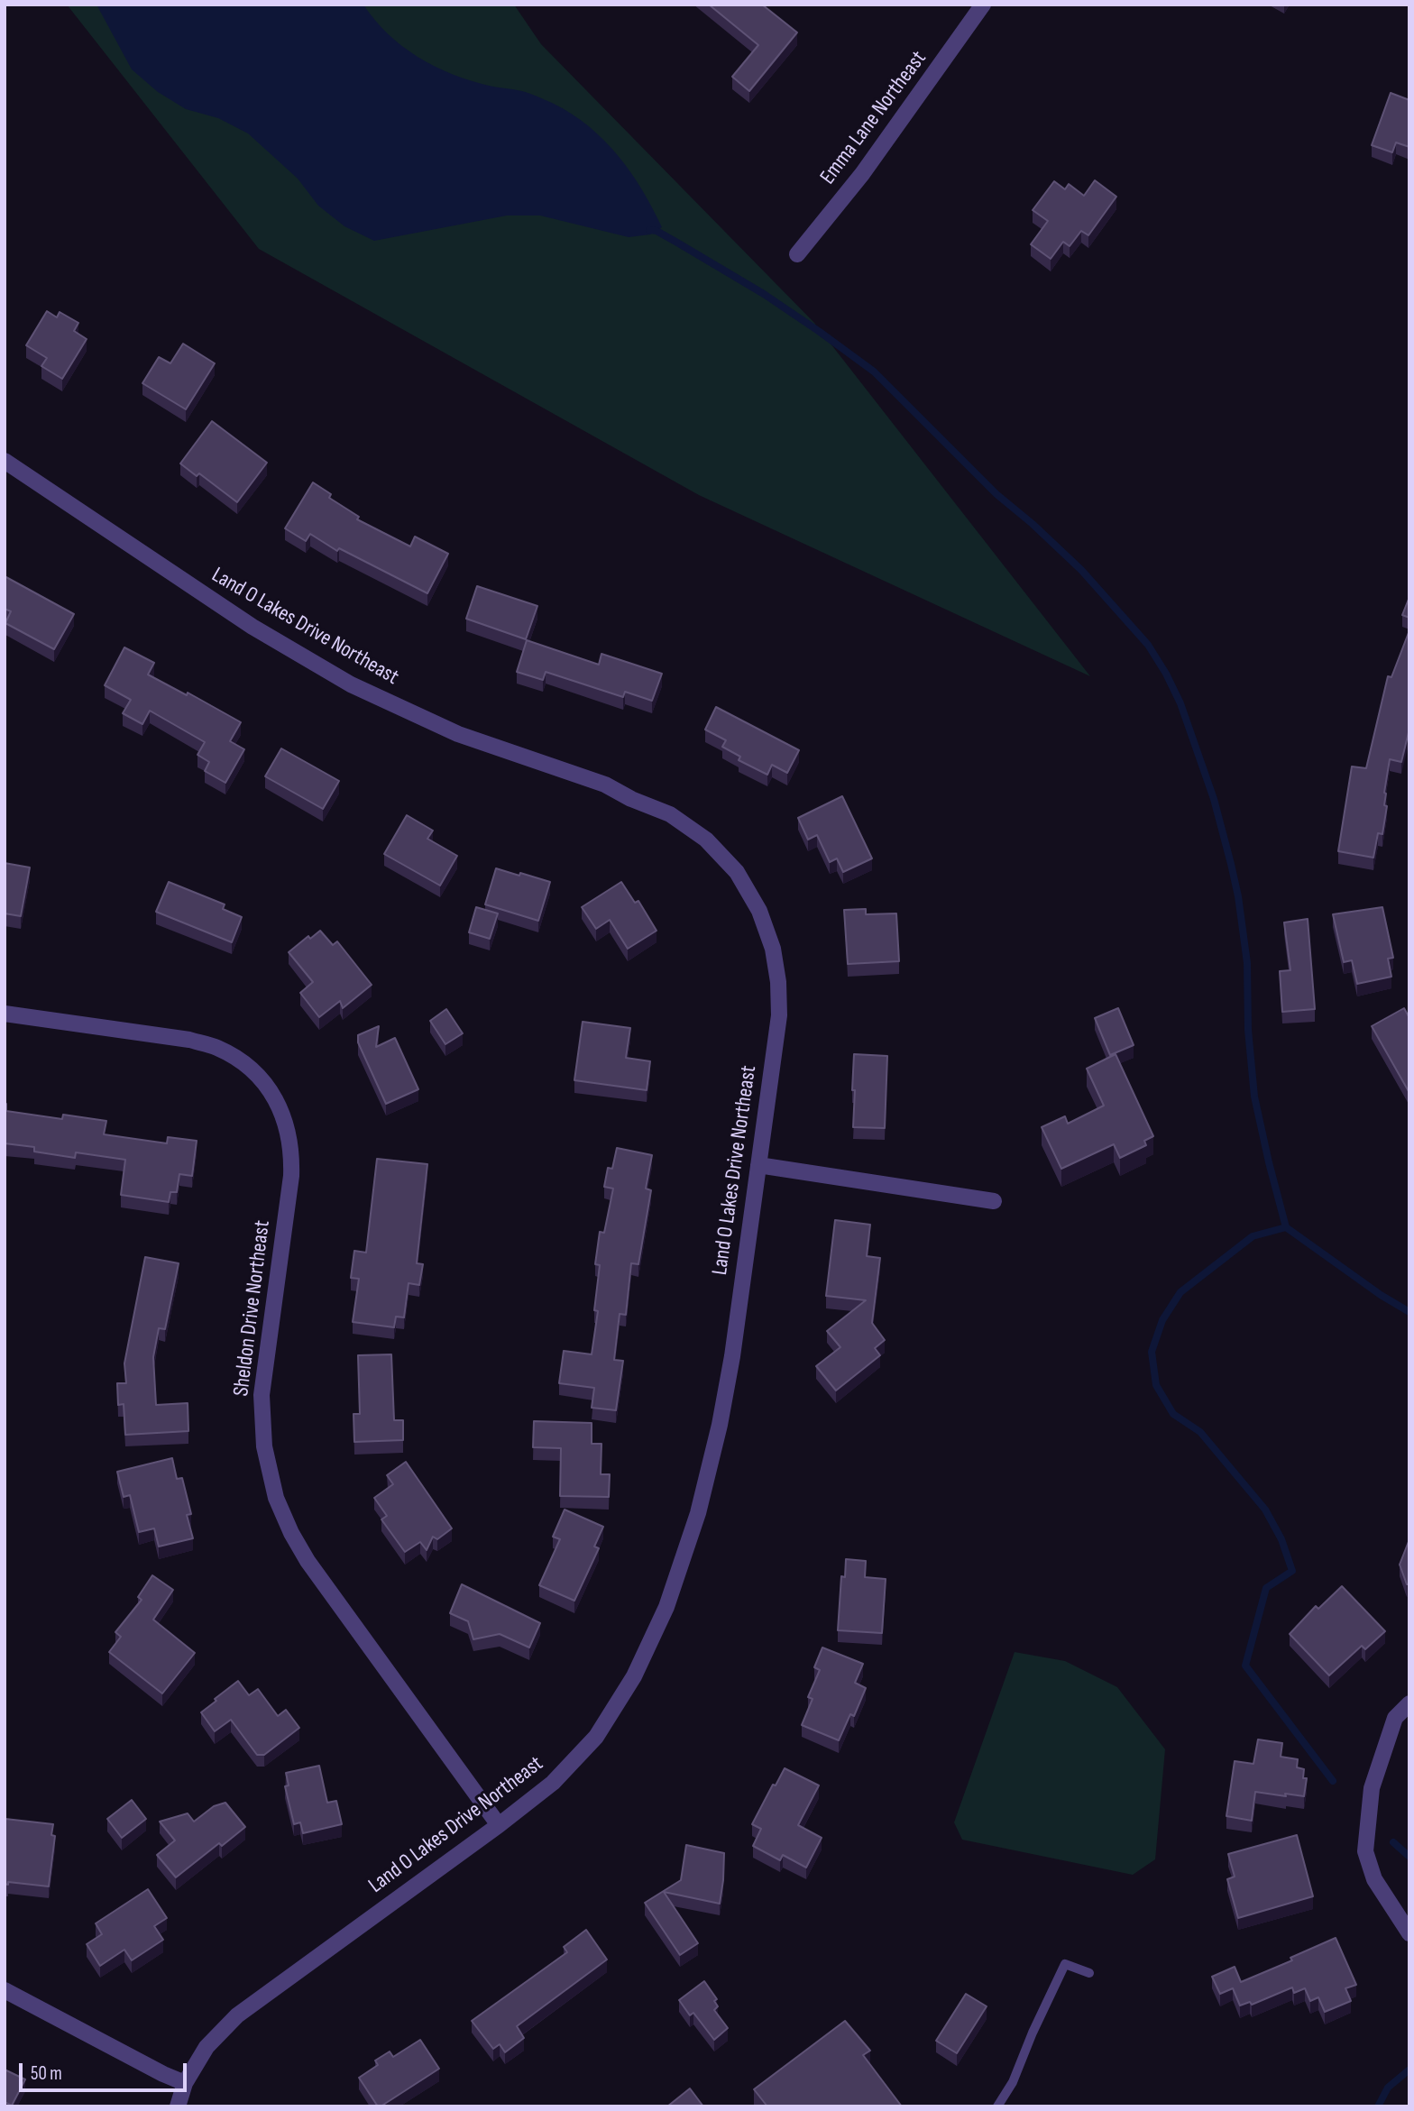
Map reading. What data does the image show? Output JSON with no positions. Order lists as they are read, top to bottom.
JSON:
{
  "streets": {
    "street": ["Emma Lane Northeast", "Land O Lakes Drive Northeast", "Sheldon Drive Northeast"]
  },
  "crossings": [
    ["Land O Lakes Drive Northeast", "Sheldon Drive Northeast"]
  ],
  "scale_bar": "50 m"
}
